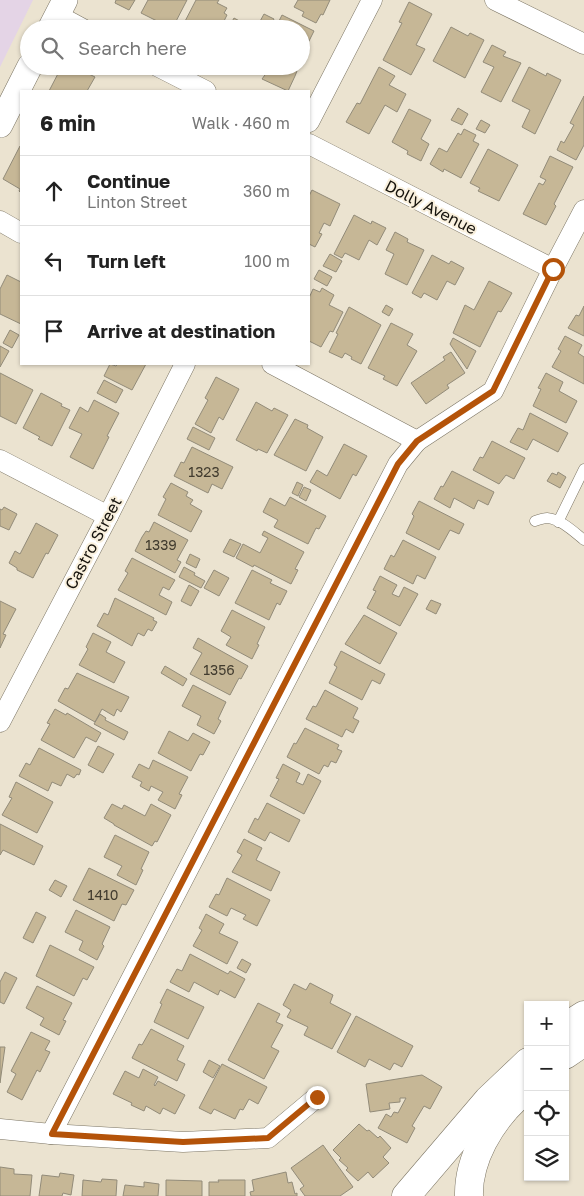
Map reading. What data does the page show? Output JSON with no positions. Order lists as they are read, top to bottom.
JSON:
{
  "streets": {
    "street": ["Dolly Avenue", "Castro Street"]
  },
  "house_numbers": [
    "1323",
    "1339",
    "1356",
    "1410"
  ],
  "page": {
    "search": "Search here",
    "heading": ["6 min", "Walk · 460 m"],
    "list": [
      ["Continue", "Linton Street", "360 m"],
      ["Turn left", "100 m"],
      "Arrive at destination"
    ],
    "map_buttons": ["+", "−"]
  }
}
